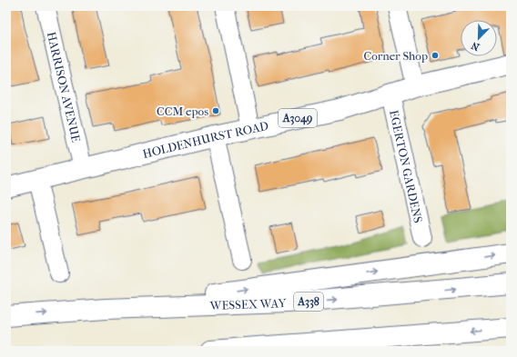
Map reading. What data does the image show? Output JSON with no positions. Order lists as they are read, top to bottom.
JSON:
{
  "streets": {
    "main road": [
      "A3049",
      "HOLDENHURST ROAD",
      "A338",
      "WESSEX WAY"
    ],
    "street": ["HARRISON AVENUE", "EGERTON GARDENS"]
  },
  "crossings": [
    ["HARRISON AVENUE", "HOLDENHURST ROAD"],
    ["HOLDENHURST ROAD", "EGERTON GARDENS"]
  ],
  "places": ["Corner Shop", "CCM epos"],
  "north": "bottom left"
}
